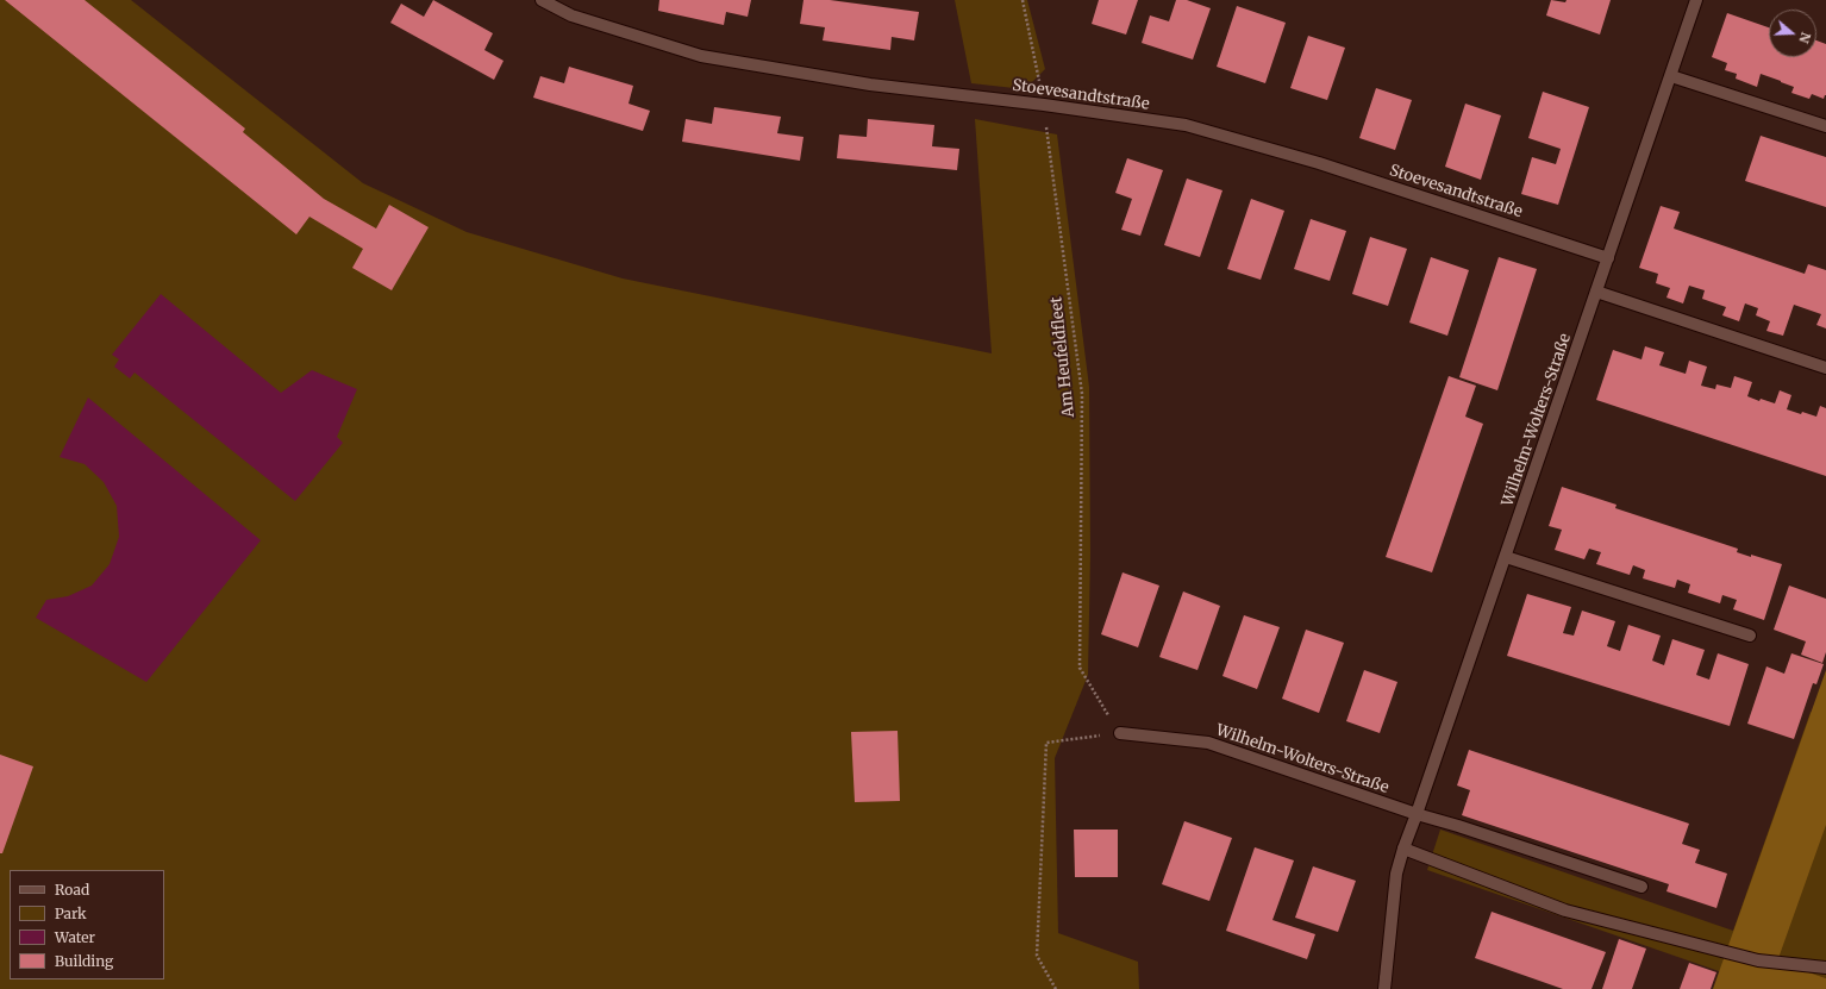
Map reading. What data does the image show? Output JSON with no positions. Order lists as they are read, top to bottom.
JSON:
{
  "streets": {
    "street": ["Stoevesandtstraße", "Wilhelm-Wolters-Straße"],
    "path": ["Am Heufeldfleet"]
  },
  "crossings": [
    ["Stoevesandtstraße", "Am Heufeldfleet"],
    ["Stoevesandtstraße", "Wilhelm-Wolters-Straße"],
    ["Am Heufeldfleet", "Wilhelm-Wolters-Straße"]
  ],
  "legend": [
    "Road",
    "Park",
    "Water",
    "Building"
  ],
  "north": "right"
}
